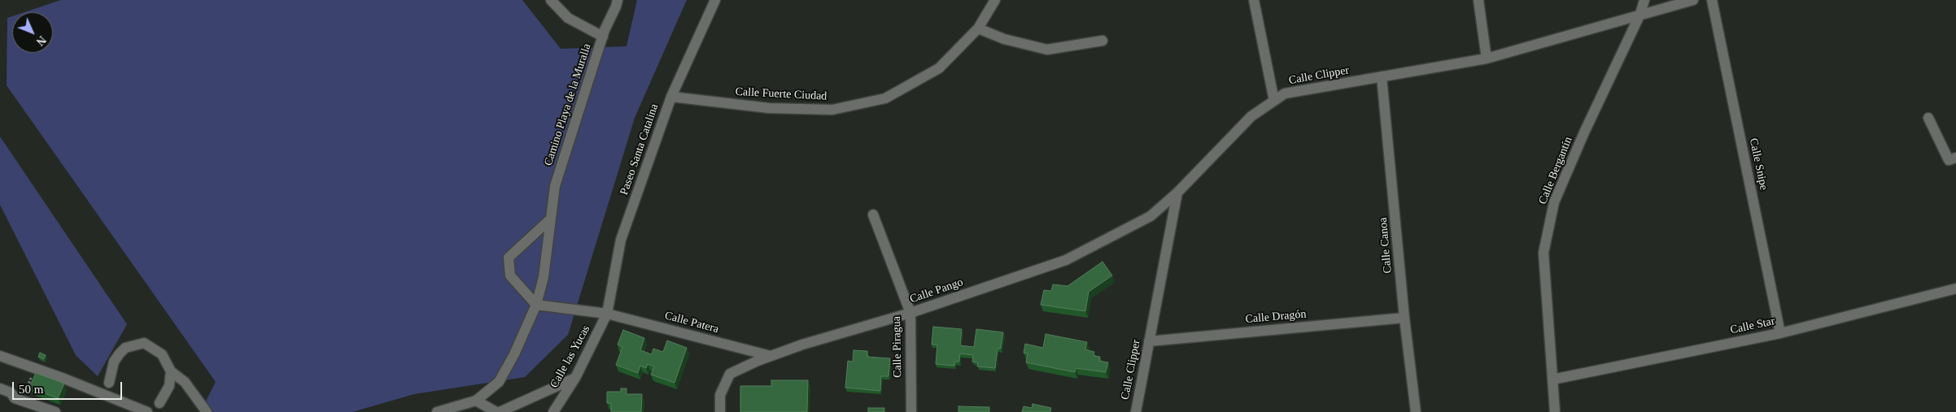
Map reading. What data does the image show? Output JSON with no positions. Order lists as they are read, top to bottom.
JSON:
{
  "streets": {
    "street": [
      "Calle Clipper",
      "Calle Fuerte Ciudad",
      "Camino Playa de la Muralla",
      "Paseo Santa Catalina",
      "Calle Snipe",
      "Calle Bergantín",
      "Calle Canoa",
      "Calle Pango",
      "Calle Dragón",
      "Calle Patera",
      "Calle Star",
      "Calle Piragua",
      "Calle las Yucas"
    ]
  },
  "crossings": [
    ["Calle Clipper", "Calle Bergantín"],
    ["Calle Clipper", "Calle Canoa"],
    ["Calle Clipper", "Calle Pango"],
    ["Calle Clipper", "Calle Dragón"],
    ["Calle Fuerte Ciudad", "Paseo Santa Catalina"],
    ["Paseo Santa Catalina", "Calle Patera"],
    ["Paseo Santa Catalina", "Calle las Yucas"],
    ["Calle Snipe", "Calle Star"],
    ["Calle Bergantín", "Calle Star"],
    ["Calle Canoa", "Calle Dragón"],
    ["Calle Pango", "Calle Patera"],
    ["Calle Pango", "Calle Piragua"],
    ["Calle Patera", "Calle las Yucas"]
  ],
  "scale_bar": "50 m",
  "north": "bottom right"
}
